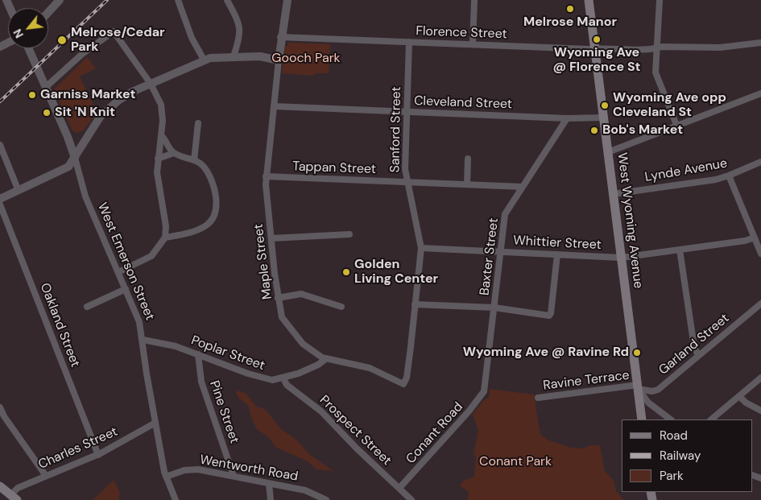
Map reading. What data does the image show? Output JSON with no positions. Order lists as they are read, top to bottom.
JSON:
{
  "streets": {
    "main road": ["West Wyoming Avenue"],
    "street": [
      "Florence Street",
      "Cleveland Street",
      "Sanford Street",
      "Tappan Street",
      "Lynde Avenue",
      "Whittier Street",
      "Baxter Street",
      "West Emerson Street",
      "Maple Street",
      "Oakland Street",
      "Garland Street",
      "Poplar Street",
      "Ravine Terrace",
      "Pine Street",
      "Prospect Street",
      "Conant Road",
      "Charles Street",
      "Wentworth Road"
    ]
  },
  "crossings": [
    ["Florence Street", "Sanford Street"],
    ["Florence Street", "West Wyoming Avenue"],
    ["Cleveland Street", "Sanford Street"],
    ["Cleveland Street", "West Wyoming Avenue"],
    ["Cleveland Street", "Baxter Street"],
    ["Cleveland Street", "Maple Street"],
    ["Sanford Street", "Tappan Street"],
    ["Sanford Street", "Whittier Street"],
    ["Sanford Street", "Maple Street"],
    ["Tappan Street", "Baxter Street"],
    ["Tappan Street", "Maple Street"],
    ["Lynde Avenue", "West Wyoming Avenue"],
    ["West Wyoming Avenue", "Whittier Street"],
    ["West Wyoming Avenue", "Garland Street"],
    ["West Wyoming Avenue", "Ravine Terrace"],
    ["Whittier Street", "Baxter Street"],
    ["Baxter Street", "Conant Road"],
    ["West Emerson Street", "Poplar Street"],
    ["West Emerson Street", "Charles Street"],
    ["West Emerson Street", "Wentworth Road"],
    ["Maple Street", "Poplar Street"],
    ["Oakland Street", "Charles Street"],
    ["Garland Street", "Ravine Terrace"],
    ["Poplar Street", "Pine Street"],
    ["Poplar Street", "Prospect Street"],
    ["Pine Street", "Wentworth Road"],
    ["Prospect Street", "Conant Road"]
  ],
  "parks": ["Gooch Park", "Conant Park"],
  "places": [
    "Melrose Manor",
    "Wyoming Ave @ Florence St",
    "Melrose/Cedar Park",
    "Garniss Market",
    "Wyoming Ave opp Cleveland St",
    "Sit 'N Knit",
    "Bob's Market",
    "Golden Living Center",
    "Wyoming Ave @ Ravine Rd"
  ],
  "legend": ["Road", "Railway", "Park"],
  "north": "bottom left"
}
